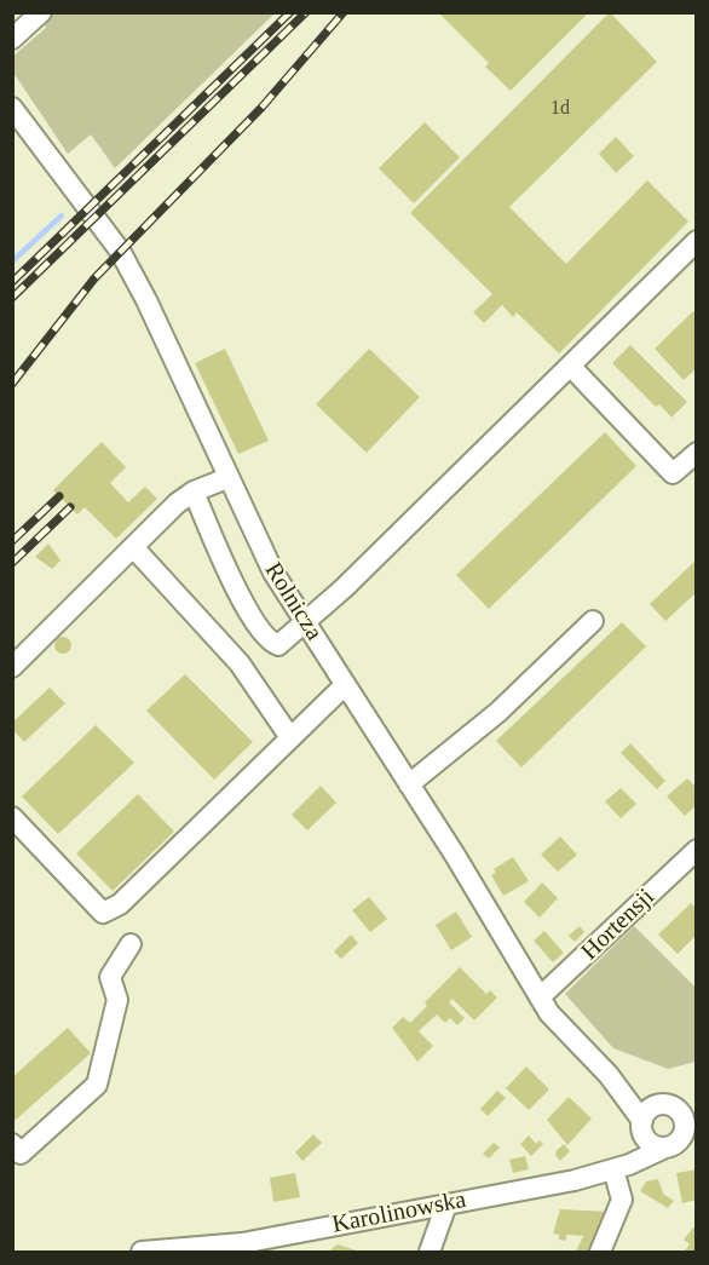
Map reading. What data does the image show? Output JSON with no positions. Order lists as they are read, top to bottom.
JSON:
{
  "streets": {
    "street": ["Rolnicza", "Hortensji", "Karolinowska"]
  },
  "crossings": [
    ["Rolnicza", "Hortensji"],
    ["Rolnicza", "Karolinowska"]
  ],
  "house_numbers": ["1d"]
}
